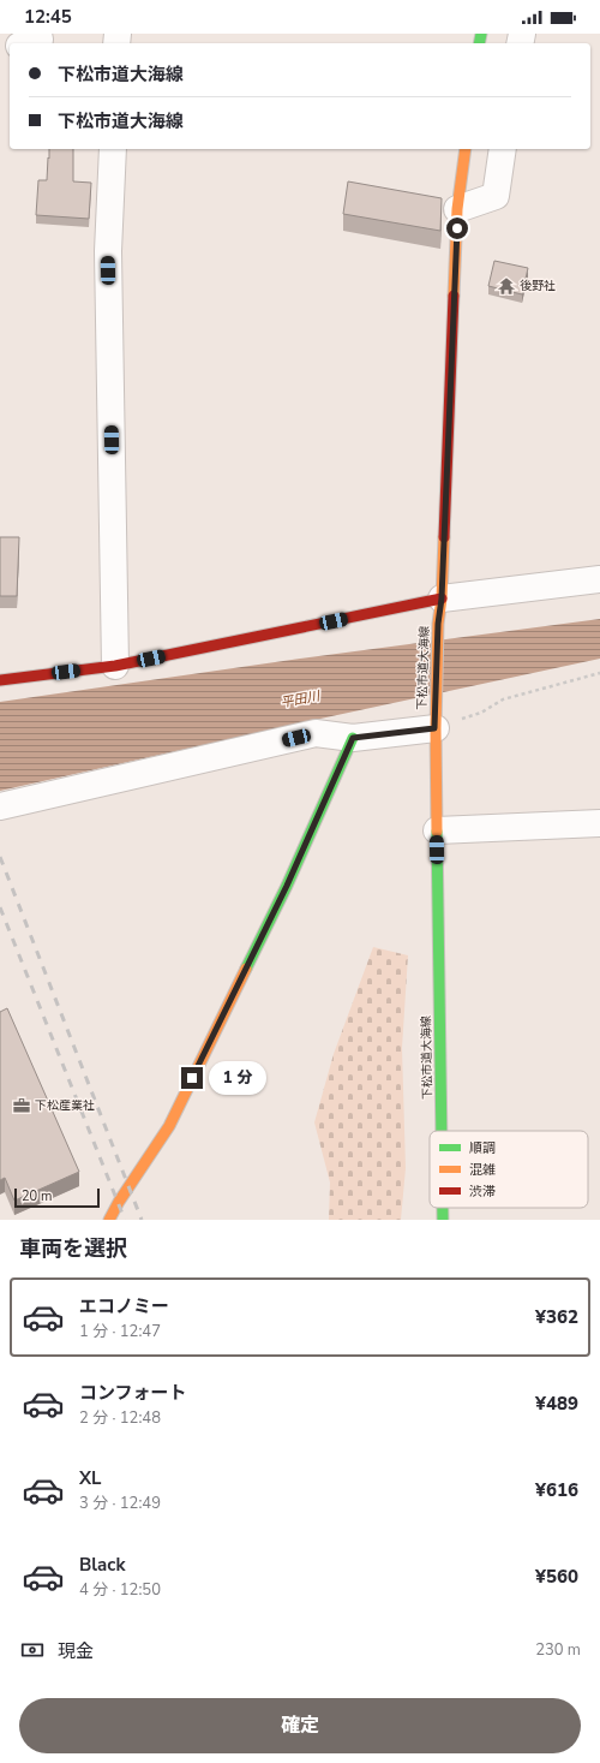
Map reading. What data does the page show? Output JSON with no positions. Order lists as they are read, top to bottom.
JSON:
{
  "streets": {
    "street": ["下松市道大海線"]
  },
  "water": ["平田川"],
  "places": {
    "temple": ["後野社"],
    "office": ["下松産業社"]
  },
  "legend": ["順調", "混雑", "渋滞"],
  "scale_bar": "20 m",
  "page": {
    "status": "12:45",
    "banner": ["下松市道大海線", "下松市道大海線"],
    "bubble": "1 分",
    "scale": "20 m",
    "heading": "車両を選択",
    "list": [
      {
        "name": "エコノミー",
        "note": "1 分 · 12:47",
        "value": "¥362"
      },
      {
        "name": "コンフォート",
        "note": "2 分 · 12:48",
        "value": "¥489"
      },
      {
        "name": "XL",
        "note": "3 分 · 12:49",
        "value": "¥616"
      },
      {
        "name": "Black",
        "note": "4 分 · 12:50",
        "value": "¥560"
      }
    ],
    "pay": ["現金", "230 m"],
    "buttons": "確定"
  }
}
